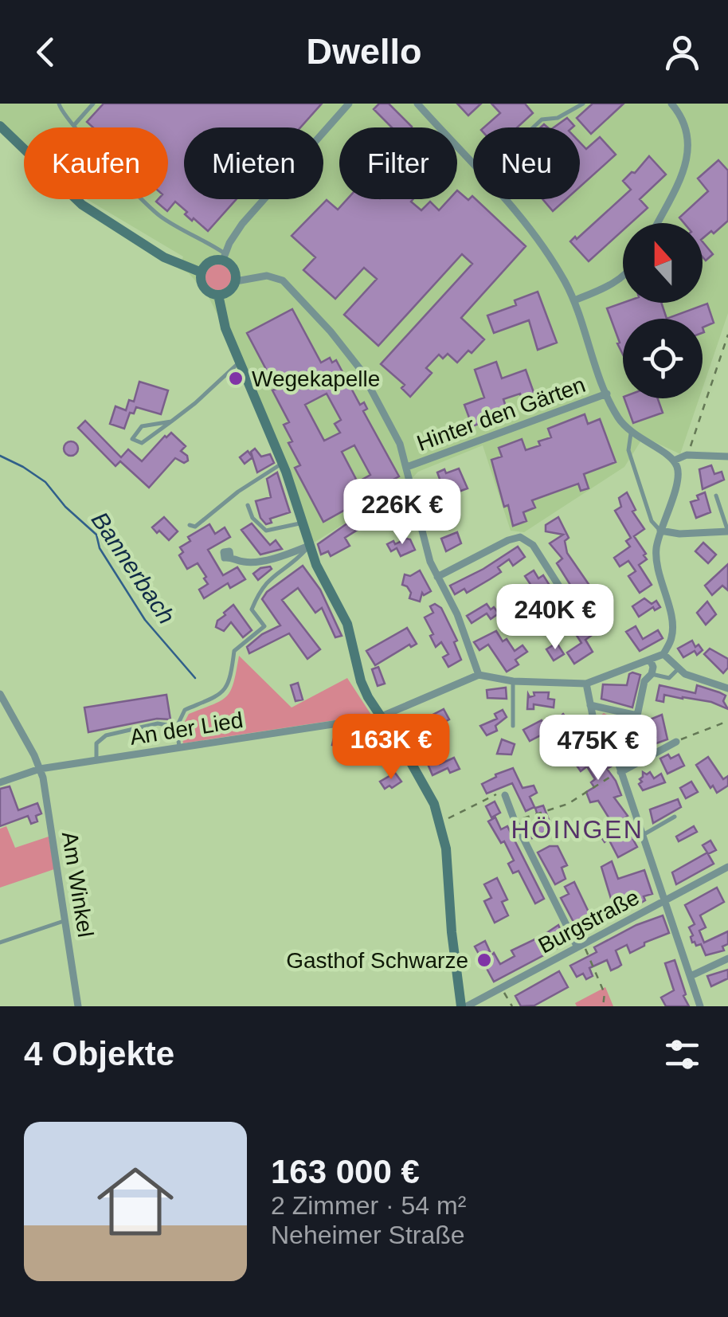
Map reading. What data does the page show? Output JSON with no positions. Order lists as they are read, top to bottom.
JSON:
{
  "streets": {
    "street": [
      "Hinter den Gärten",
      "An der Lied",
      "Am Winkel",
      "Burgstraße"
    ]
  },
  "crossings": [
    ["An der Lied", "Am Winkel"]
  ],
  "districts": ["HÖINGEN"],
  "water": ["Bannerbach"],
  "places": ["Wegekapelle", "Gasthof Schwarze"],
  "north": "top",
  "page": {
    "header": "Dwello",
    "chip": [
      "Kaufen",
      "Mieten",
      "Filter",
      "Neu"
    ],
    "price": [
      "226K €",
      "240K €",
      "163K €",
      "475K €"
    ],
    "heading": "4 Objekte",
    "list": [
      {
        "name": "163 000 €",
        "note": "2 Zimmer · 54 m² · Neheimer Straße"
      }
    ]
  }
}
